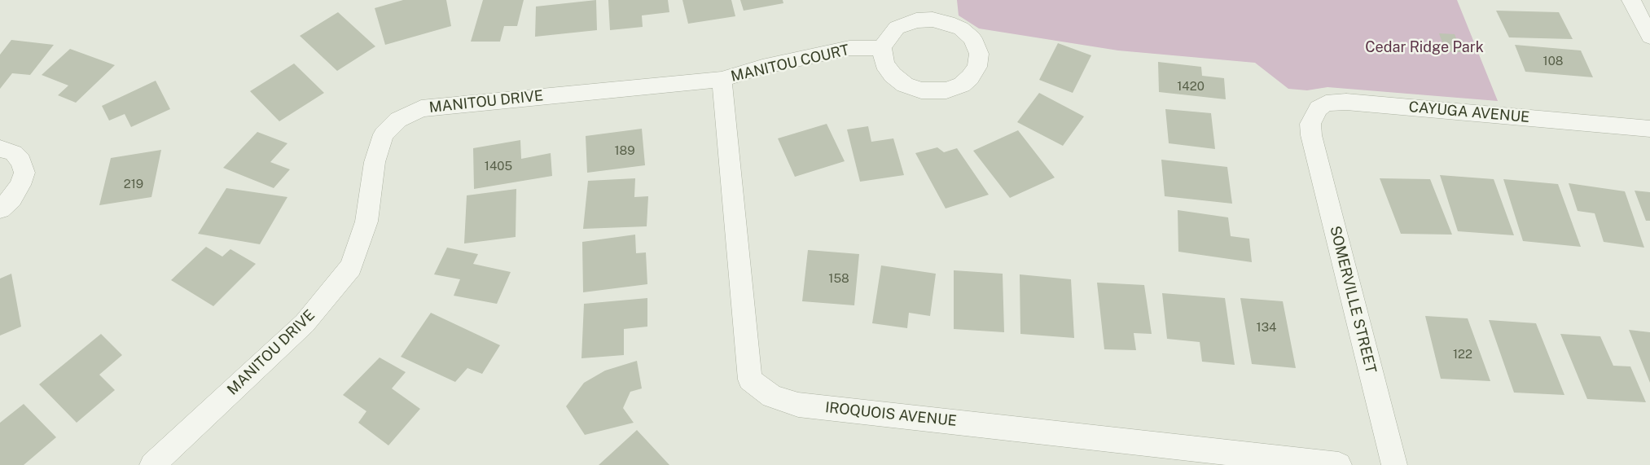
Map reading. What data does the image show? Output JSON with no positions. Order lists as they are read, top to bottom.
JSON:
{
  "streets": {
    "street": [
      "MANITOU COURT",
      "MANITOU DRIVE",
      "CAYUGA AVENUE",
      "SOMERVILLE STREET",
      "IROQUOIS AVENUE"
    ]
  },
  "crossings": [
    ["MANITOU COURT", "MANITOU DRIVE"],
    ["MANITOU COURT", "IROQUOIS AVENUE"],
    ["MANITOU DRIVE", "IROQUOIS AVENUE"],
    ["CAYUGA AVENUE", "SOMERVILLE STREET"]
  ],
  "parks": ["Cedar Ridge Park"],
  "house_numbers": [
    "108",
    "1420",
    "189",
    "1405",
    "219",
    "158",
    "134",
    "122"
  ]
}
